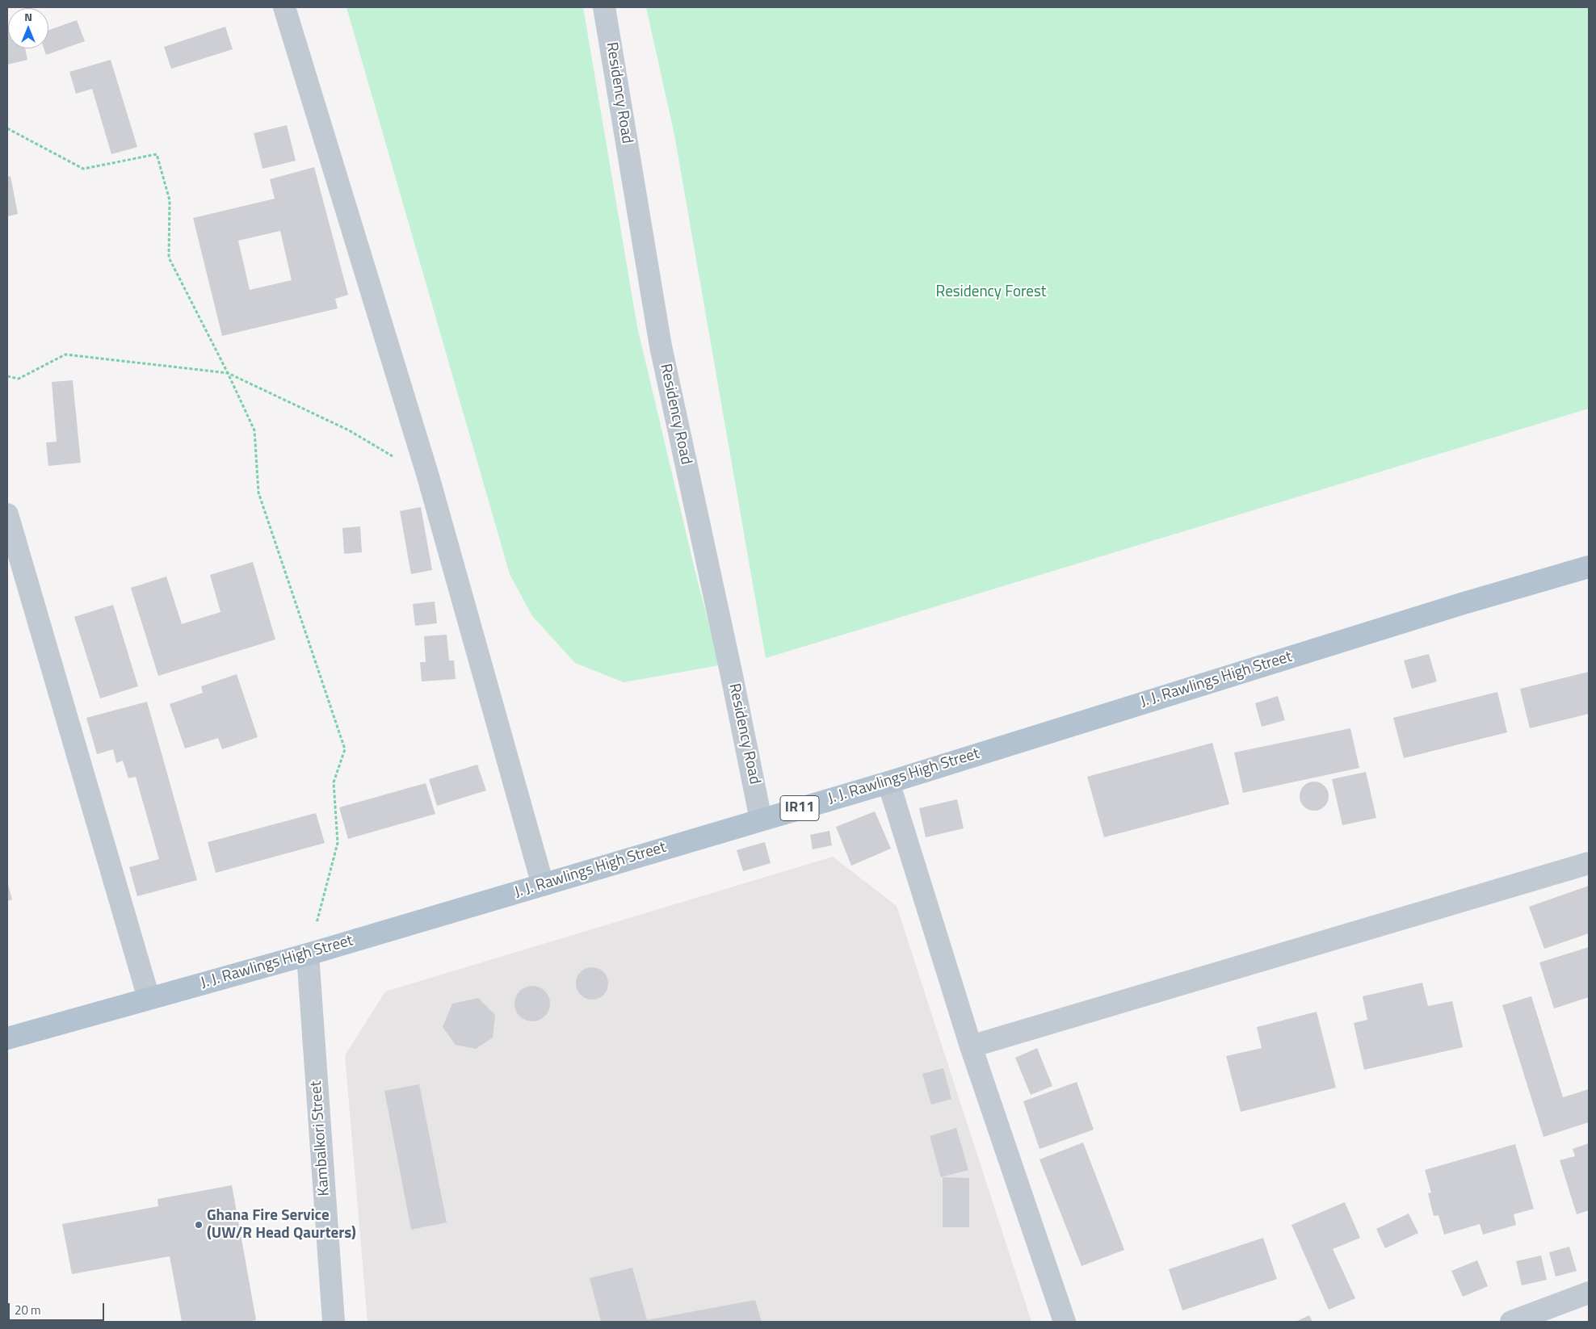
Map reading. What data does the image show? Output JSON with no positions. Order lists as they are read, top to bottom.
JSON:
{
  "streets": {
    "main road": ["J. J. Rawlings High Street", "IR11"],
    "street": ["Residency Road", "Kambalkori Street"]
  },
  "crossings": [
    ["Residency Road", "J. J. Rawlings High Street"],
    ["J. J. Rawlings High Street", "Kambalkori Street"]
  ],
  "parks": ["Residency Forest"],
  "places": ["Ghana Fire Service (UW/R Head Qaurters)"],
  "scale_bar": "20 m",
  "north": "top"
}
